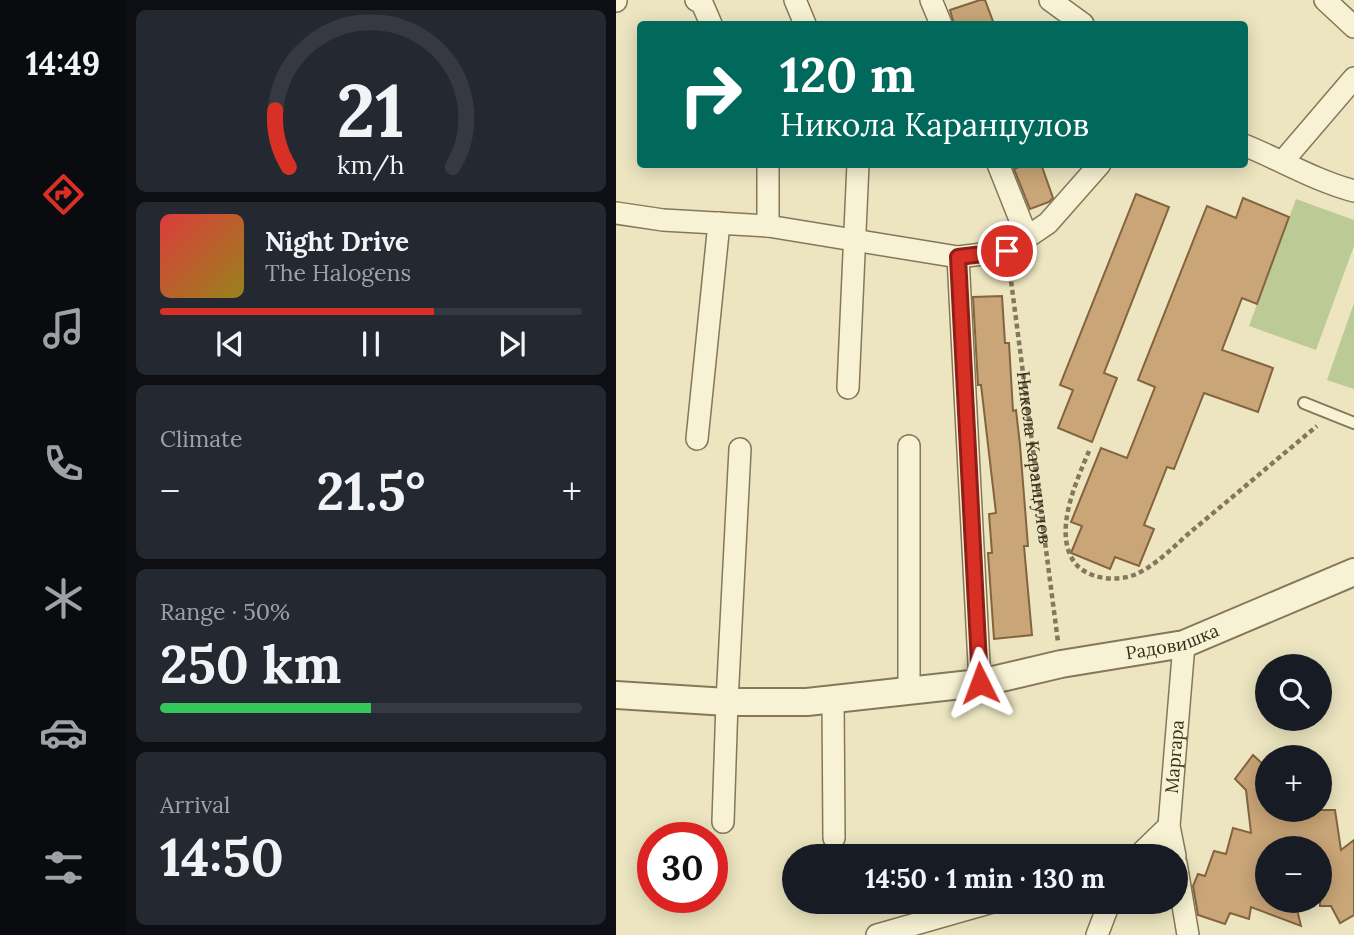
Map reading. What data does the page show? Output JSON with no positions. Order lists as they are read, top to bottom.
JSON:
{
  "streets": {
    "street": ["Радовишка", "Маргара"],
    "path": ["Никола Каранџулов"]
  },
  "crossings": [
    ["Никола Каранџулов", "Радовишка"],
    ["Радовишка", "Маргара"]
  ],
  "page": {
    "tabs": "14:49",
    "turn": ["120 m", "Никола Каранџулов"],
    "song": ["Night Drive", "The Halogens"],
    "tile": [
      "Climate",
      ["Range · 50%", "250 km"],
      ["Arrival", "14:50"]
    ],
    "heat": ["−", "21.5°", "+"],
    "map_buttons": ["+", "−"],
    "limit": "30",
    "trip": "14:50 · 1 min · 130 m",
    "gauge": ["21", "km/h"]
  }
}
